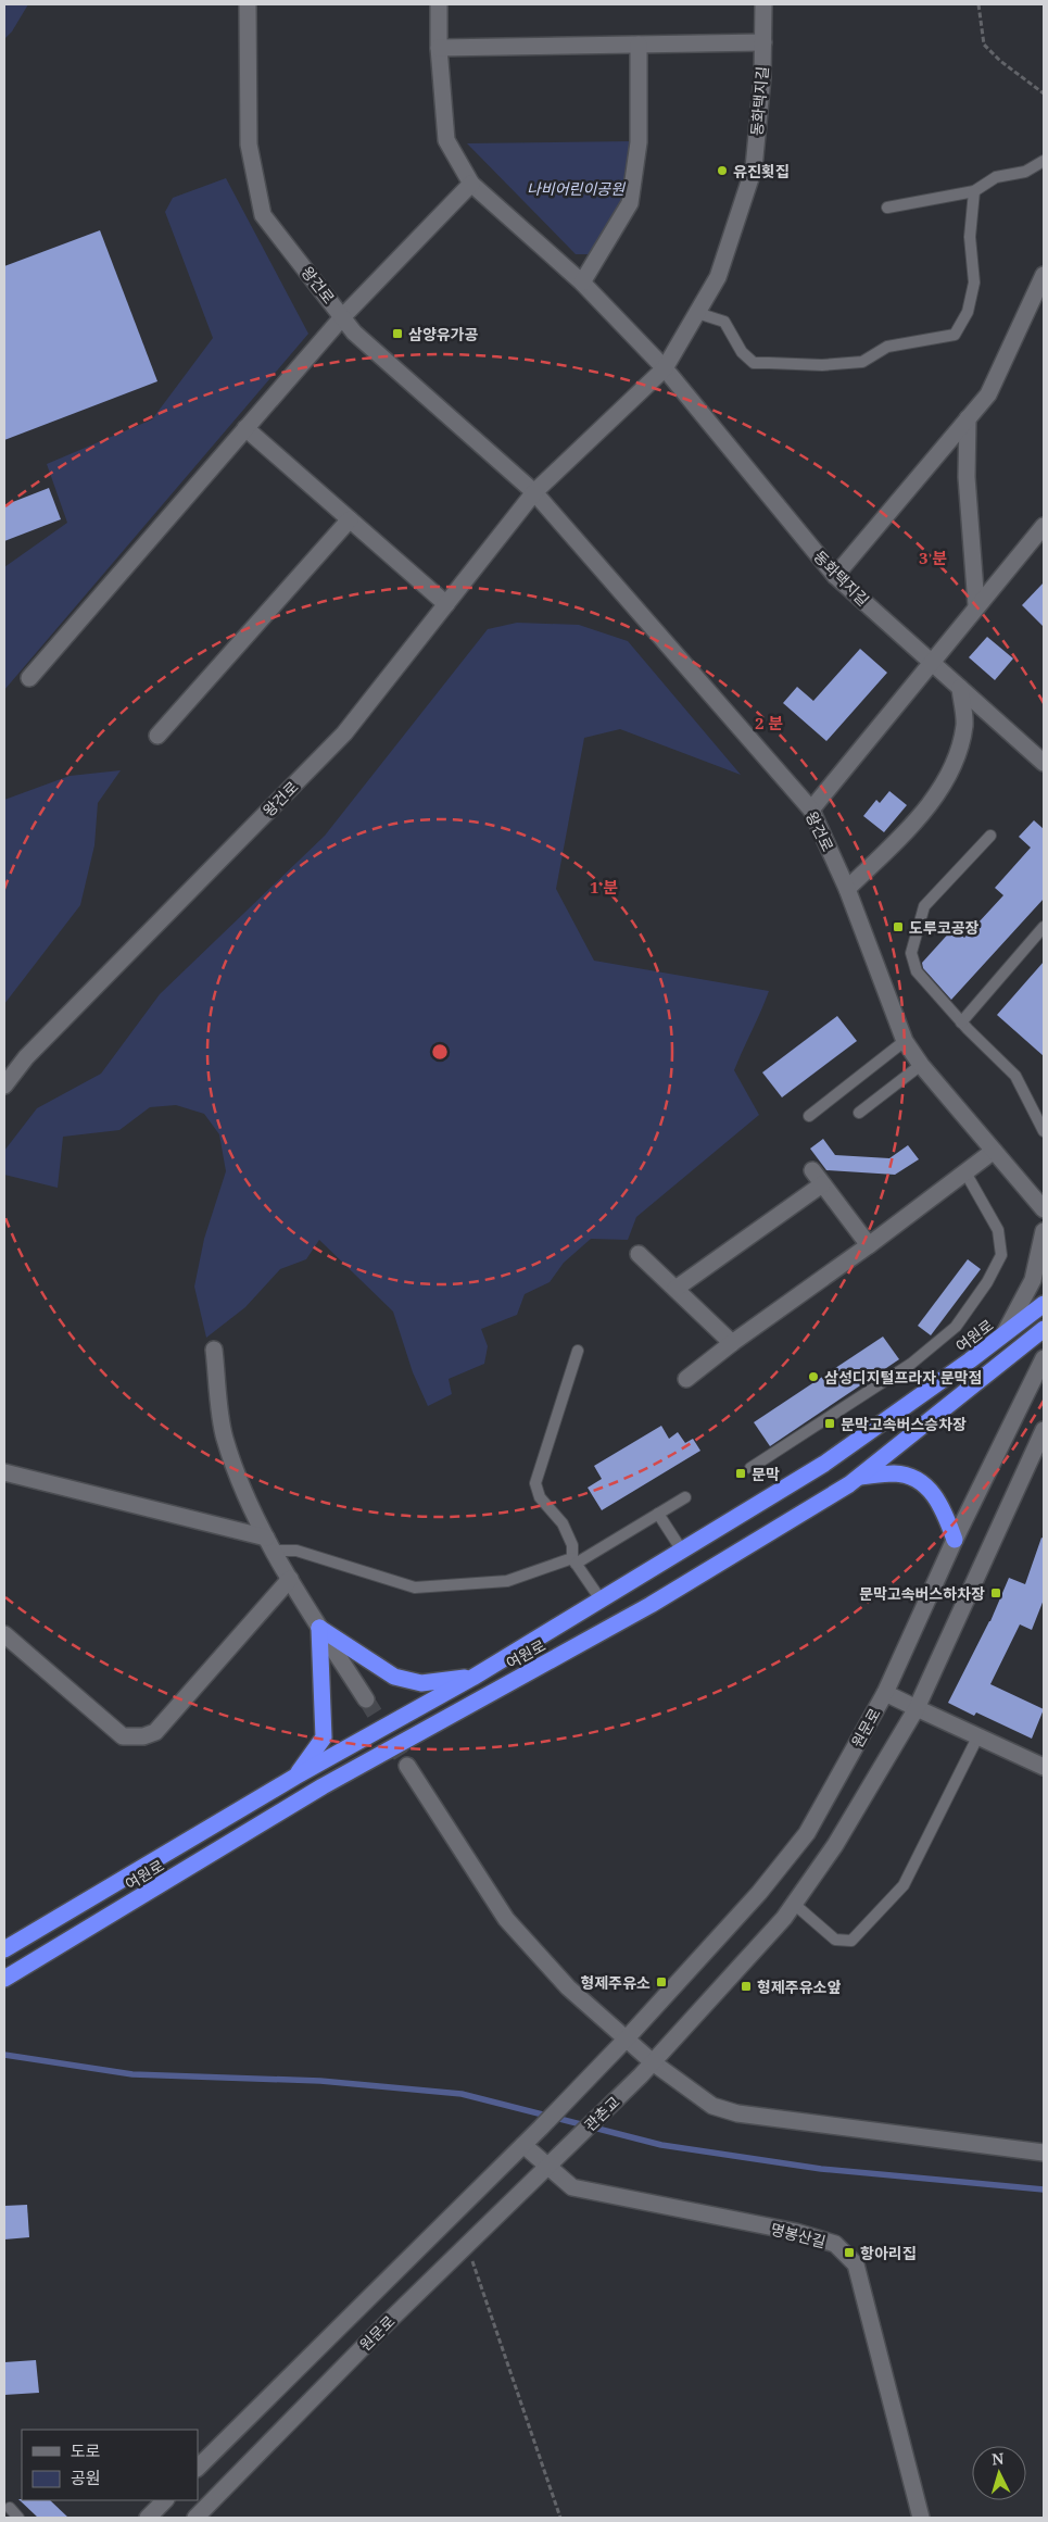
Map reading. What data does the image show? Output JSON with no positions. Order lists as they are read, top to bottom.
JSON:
{
  "streets": {
    "highway": ["여원로"],
    "street": [
      "동화택지길",
      "왕건로",
      "원문로",
      "관촌교",
      "명봉산길"
    ]
  },
  "crossings": [
    ["동화택지길", "왕건로"],
    ["원문로", "관촌교"],
    ["원문로", "명봉산길"]
  ],
  "parks": ["나비어린이공원"],
  "places": {
    "other": ["유진횟집", "삼성디지털프라자 문막점"],
    "transit": [
      "삼양유가공",
      "도루코공장",
      "문막고속버스승차장",
      "문막",
      "문막고속버스하차장",
      "형제주유소",
      "형제주유소앞",
      "항아리집"
    ]
  },
  "legend": ["도로", "공원"],
  "north": "top",
  "rings": ["3 분", "2 분", "1 분"]
}
